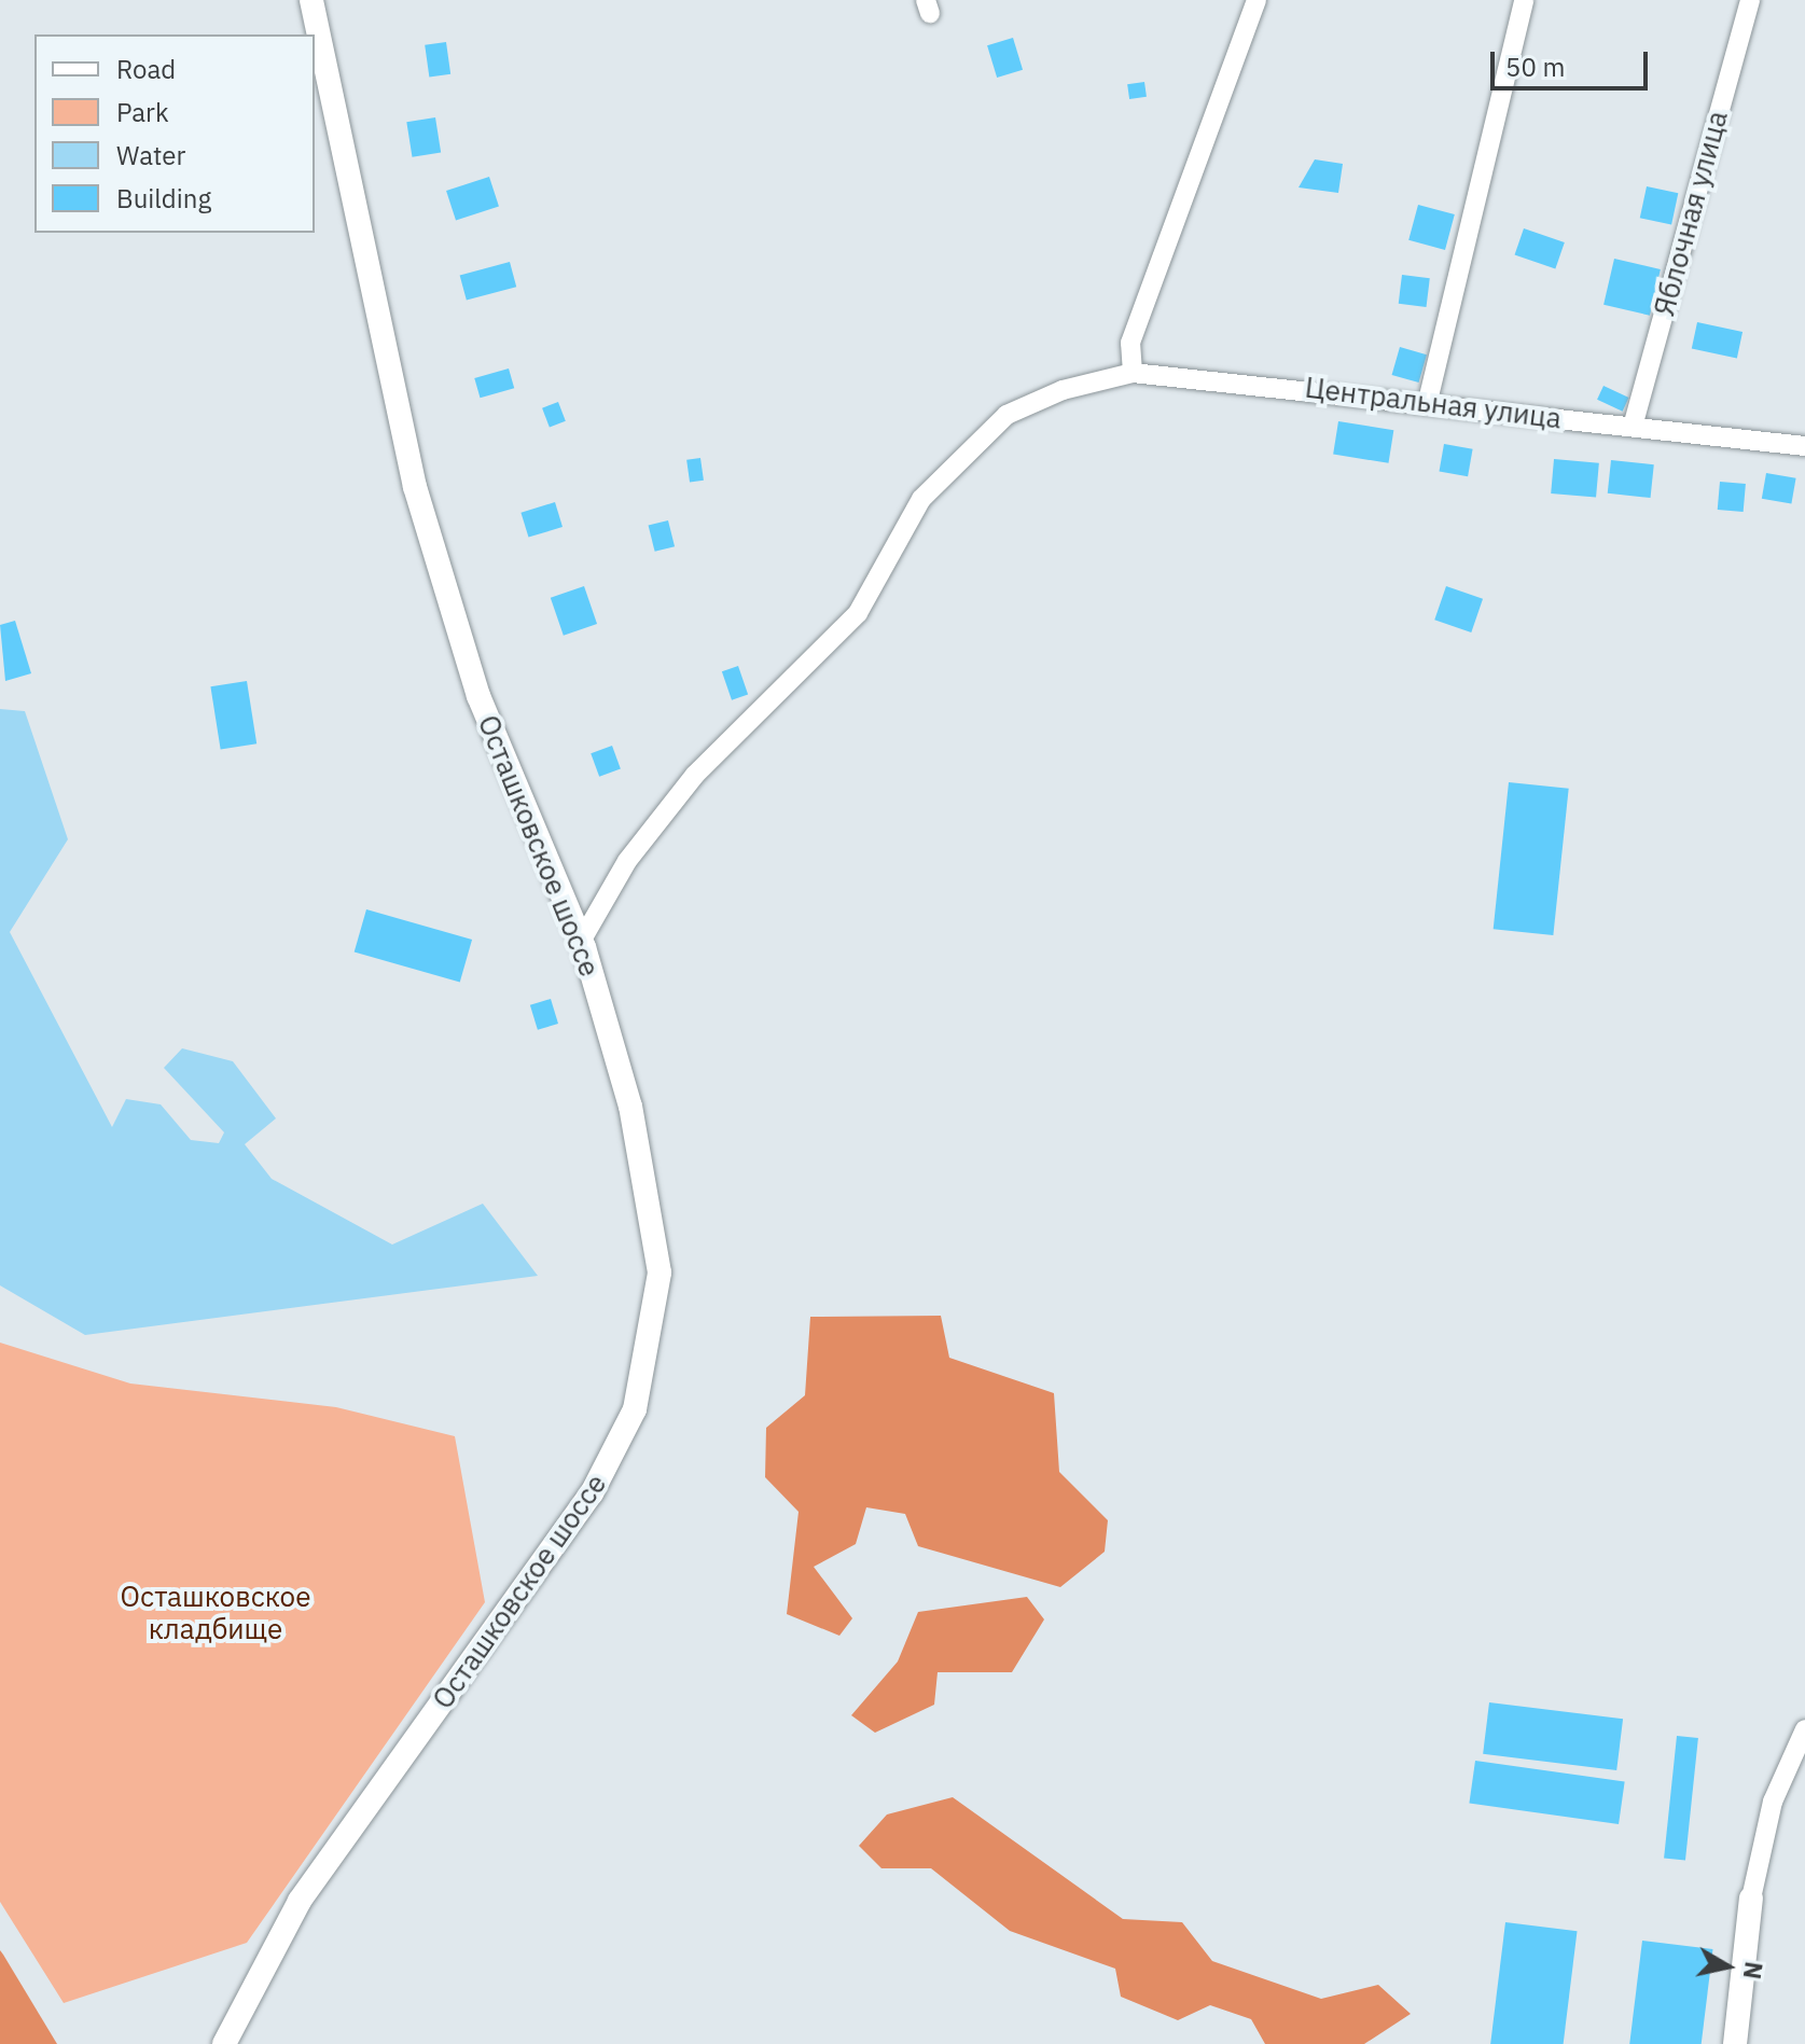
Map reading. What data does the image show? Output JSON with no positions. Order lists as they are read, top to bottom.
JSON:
{
  "streets": {
    "street": ["Яблочная улица", "Центральная улица", "Осташковское шоссе"]
  },
  "crossings": [
    ["Яблочная улица", "Центральная улица"],
    ["Центральная улица", "Осташковское шоссе"]
  ],
  "parks": ["Осташковское кладбище"],
  "legend": [
    "Road",
    "Park",
    "Water",
    "Building"
  ],
  "scale_bar": "50 m",
  "north": "right"
}
